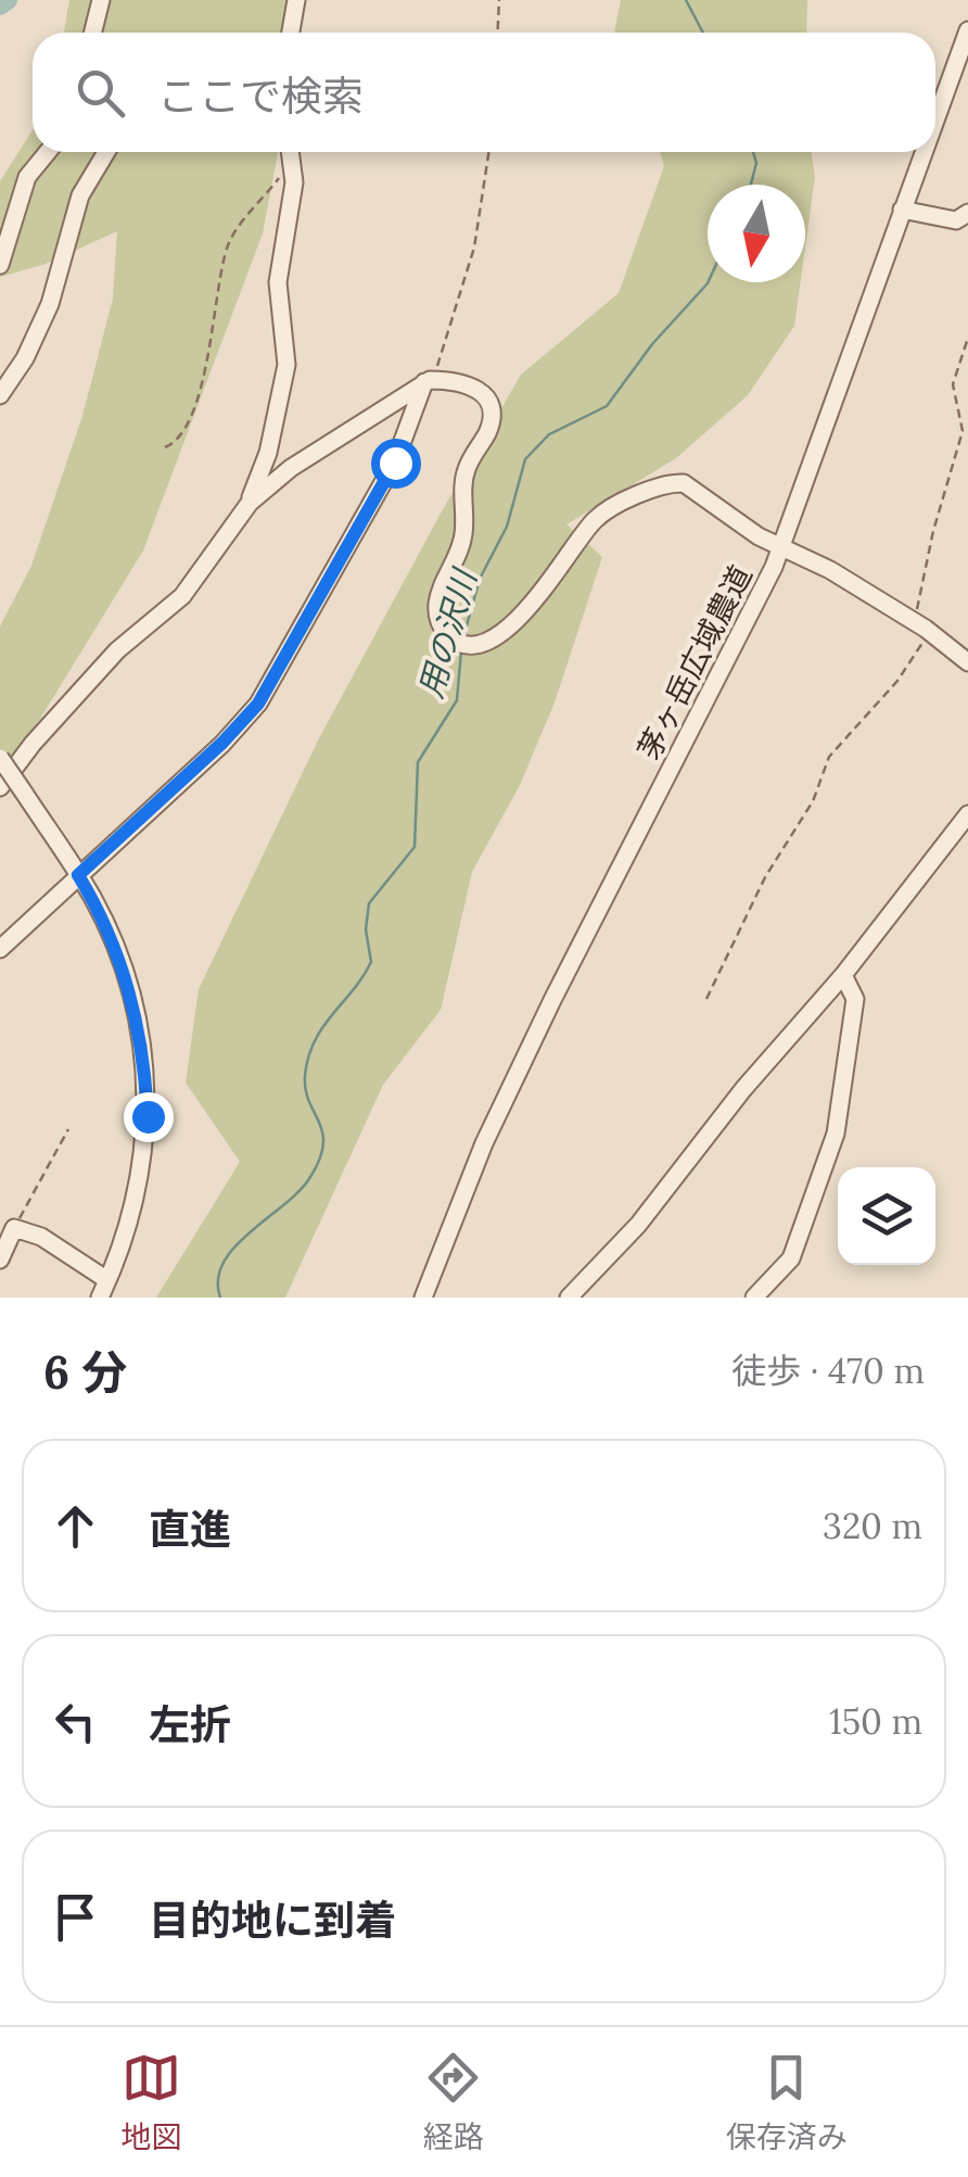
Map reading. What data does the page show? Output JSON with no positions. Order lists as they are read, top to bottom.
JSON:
{
  "streets": {
    "street": ["茅ヶ岳広域農道"]
  },
  "water": ["用の沢川"],
  "north": "bottom",
  "page": {
    "search": "ここで検索",
    "heading": ["6 分", "徒歩 · 470 m"],
    "list": [
      ["直進", "320 m"],
      ["左折", "150 m"],
      "目的地に到着"
    ],
    "nav": ["地図", "経路", "保存済み"]
  }
}
